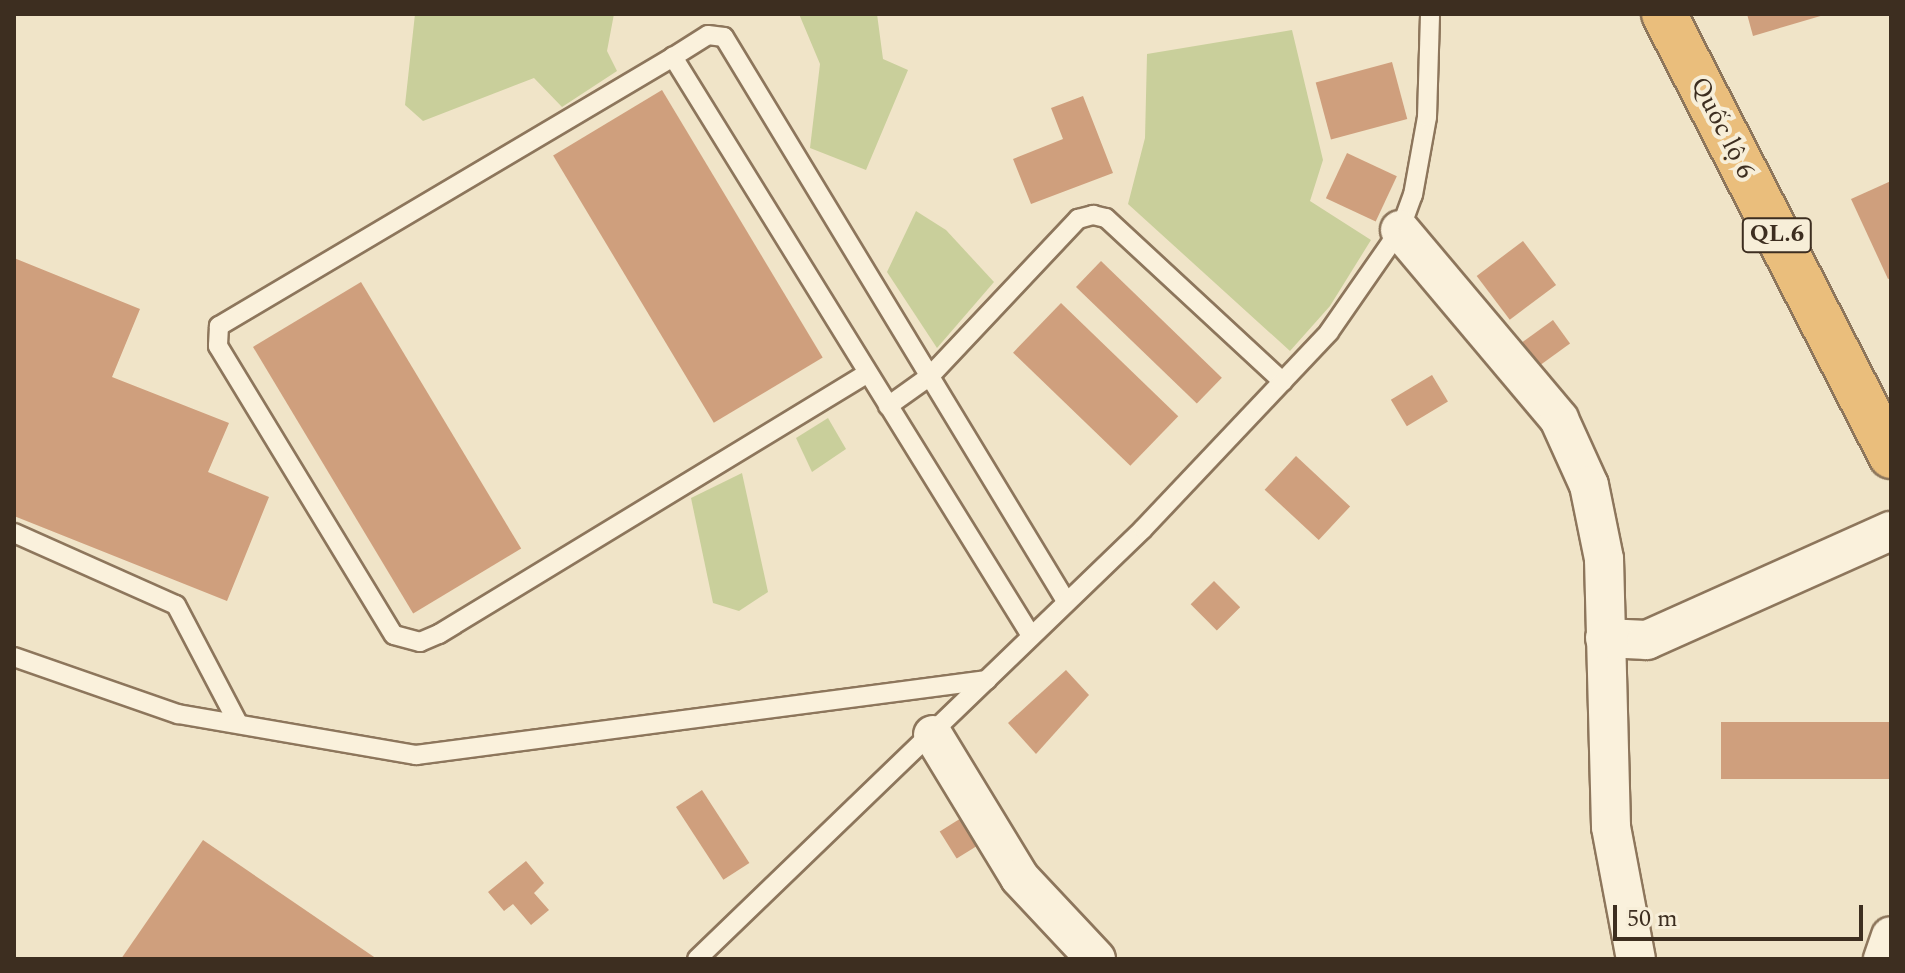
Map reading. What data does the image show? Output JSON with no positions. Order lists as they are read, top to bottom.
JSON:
{
  "streets": {
    "highway": ["Quốc lộ 6", "QL.6"]
  },
  "scale_bar": "50 m"
}
